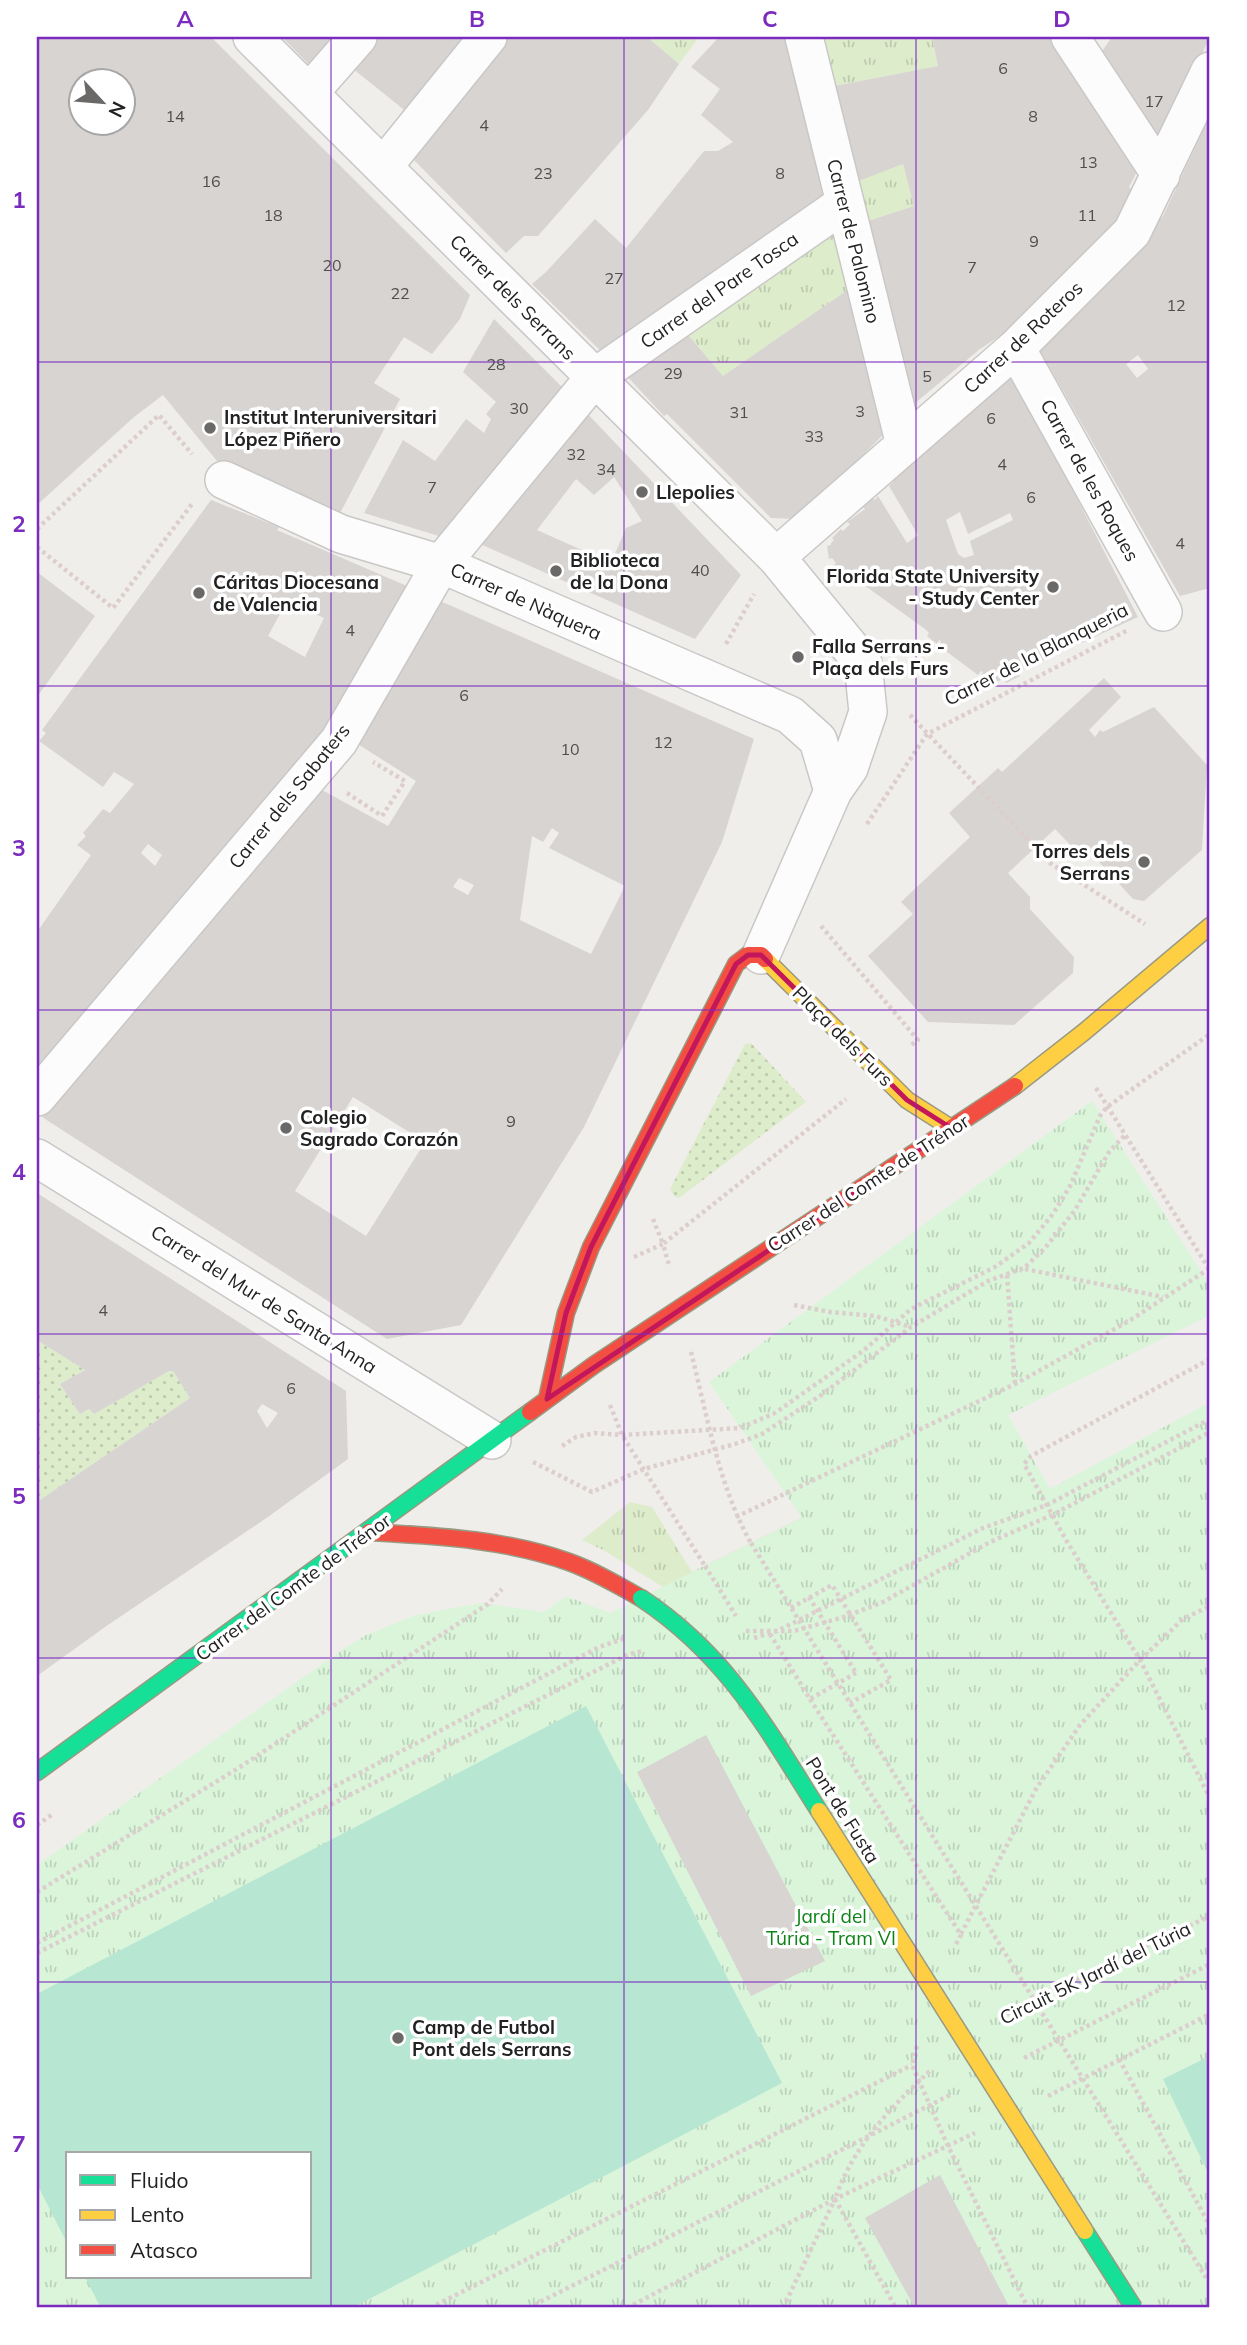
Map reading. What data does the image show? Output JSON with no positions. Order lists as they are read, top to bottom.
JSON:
{
  "streets": {
    "main road": ["Plaça dels Furs", "Carrer del Comte de Trénor", "Pont de Fusta"],
    "street": [
      "Carrer de Palomino",
      "Carrer del Pare Tosca",
      "Carrer dels Serrans",
      "Carrer de Roteros",
      "Carrer de les Roques",
      "Carrer de Nàquera",
      "Carrer dels Sabaters",
      "Carrer del Mur de Santa Anna"
    ],
    "path": ["Carrer de la Blanqueria", "Circuit 5K Jardí del Túria"]
  },
  "crossings": [
    ["Carrer de Palomino", "Carrer del Pare Tosca"],
    ["Carrer de Palomino", "Carrer de Roteros"],
    ["Carrer del Pare Tosca", "Carrer dels Serrans"],
    ["Carrer del Pare Tosca", "Carrer dels Sabaters"],
    ["Carrer dels Serrans", "Carrer de Roteros"],
    ["Carrer dels Serrans", "Carrer dels Sabaters"],
    ["Carrer de Roteros", "Carrer de les Roques"],
    ["Carrer de les Roques", "Carrer de la Blanqueria"],
    ["Carrer de Nàquera", "Carrer dels Sabaters"],
    ["Plaça dels Furs", "Carrer del Comte de Trénor"],
    ["Carrer del Comte de Trénor", "Carrer del Mur de Santa Anna"],
    ["Carrer del Comte de Trénor", "Pont de Fusta"]
  ],
  "parks": ["Jardí del Túria - Tram VI"],
  "places": [
    "Institut Interuniversitari López Piñero",
    "Llepolies",
    "Biblioteca de la Dona",
    "Florida State University - Study Center",
    "Cáritas Diocesana de Valencia",
    "Falla Serrans - Plaça dels Furs",
    "Torres dels Serrans",
    "Colegio Sagrado Corazón",
    "Camp de Futbol Pont dels Serrans"
  ],
  "house_numbers": [
    "6",
    "17",
    "14",
    "8",
    "4",
    "13",
    "23",
    "8",
    "16",
    "18",
    "11",
    "9",
    "20",
    "7",
    "27",
    "22",
    "12",
    "28",
    "29",
    "5",
    "30",
    "3",
    "31",
    "6",
    "33",
    "32",
    "4",
    "34",
    "7",
    "6",
    "4",
    "40",
    "4",
    "6",
    "12",
    "10",
    "9",
    "4",
    "6"
  ],
  "legend": ["Fluido", "Lento", "Atasco"],
  "north": "bottom right",
  "grid": {
    "columns": [
      "A",
      "B",
      "C",
      "D"
    ],
    "rows": [
      "1",
      "2",
      "3",
      "4",
      "5",
      "6",
      "7"
    ]
  }
}
